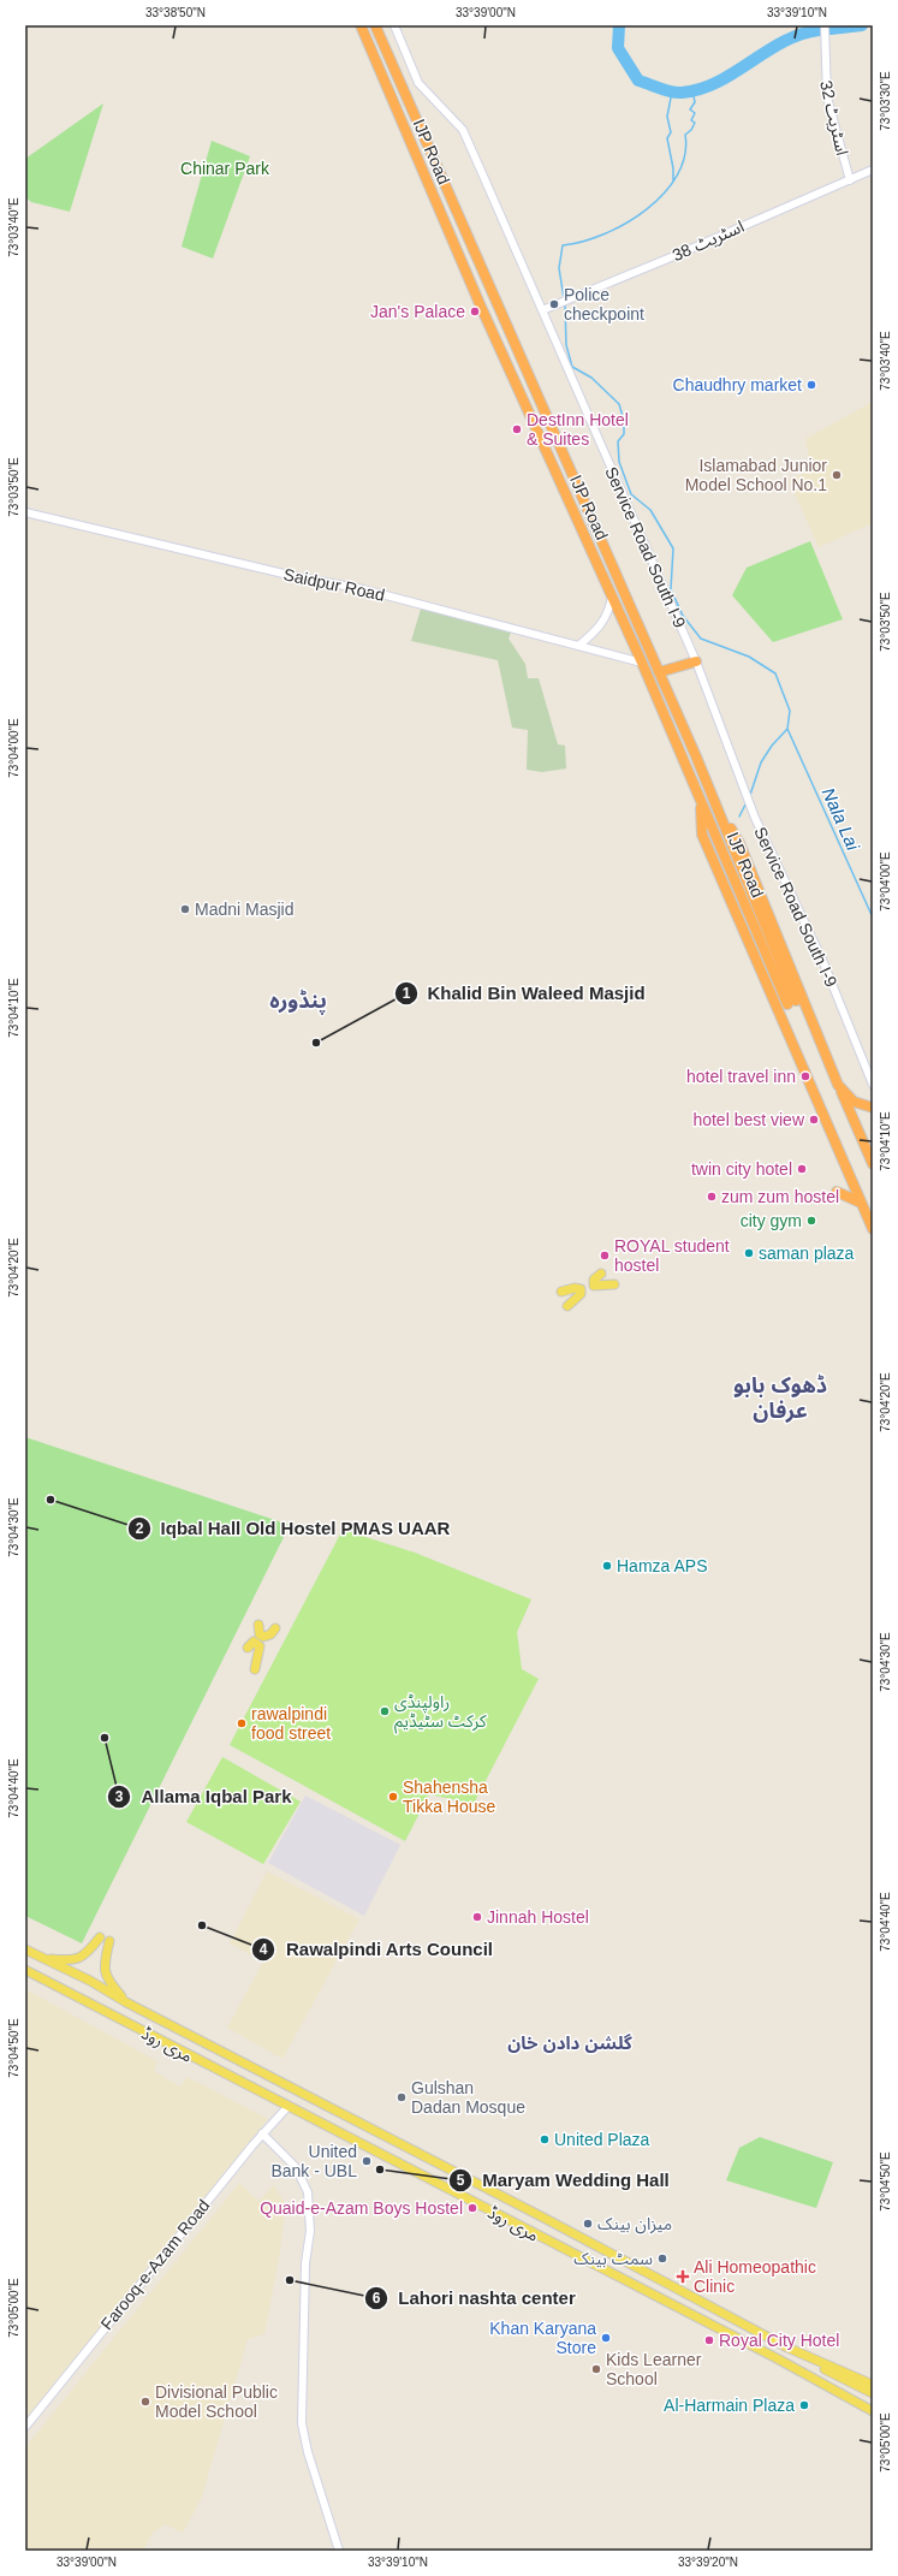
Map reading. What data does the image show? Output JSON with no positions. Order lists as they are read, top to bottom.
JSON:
{
  "streets": {
    "highway": ["IJP Road"],
    "main road": ["مری روڈ"],
    "street": [
      "اسٹریٹ 32",
      "اسٹریٹ 38",
      "Service Road South I-9",
      "Saidpur Road",
      "Farooq-e-Azam Road"
    ]
  },
  "crossings": [
    ["اسٹریٹ 32", "اسٹریٹ 38"],
    ["IJP Road", "Saidpur Road"],
    ["اسٹریٹ 38", "Service Road South I-9"],
    ["مری روڈ", "Farooq-e-Azam Road"]
  ],
  "districts": ["پنڈورہ", "ڈھوک بابو عرفان", "گلشن دادن خان"],
  "water": ["Nala Lai"],
  "parks": ["Chinar Park"],
  "places": {
    "other": [
      "Police checkpoint",
      "Jan's Palace",
      "Chaudhry market",
      "DestInn Hotel & Suites",
      "Islamabad Junior Model School No.1",
      "Madni Masjid",
      "Khalid Bin Waleed Masjid",
      "hotel travel inn",
      "hotel best view",
      "twin city hotel",
      "zum zum hostel",
      "city gym",
      "saman plaza",
      "ROYAL student hostel",
      "Iqbal Hall Old Hostel PMAS UAAR",
      "Hamza APS",
      "راولپنڈی کرکٹ سٹیڈیم",
      "rawalpindi food street",
      "Allama Iqbal Park",
      "Shahensha Tikka House",
      "Jinnah Hostel",
      "Rawalpindi Arts Council",
      "Gulshan Dadan Mosque",
      "United Plaza",
      "United Bank - UBL",
      "Maryam Wedding Hall",
      "Quaid-e-Azam Boys Hostel",
      "میزان بینک",
      "سمٹ بینک",
      "Lahori nashta center",
      "Khan Karyana Store",
      "Royal City Hotel",
      "Kids Learner School",
      "Divisional Public Model School",
      "Al-Harmain Plaza"
    ],
    "health": ["Ali Homeopathic Clinic"]
  },
  "coordinates": [
    "33°38'50\"N",
    "33°39'00\"N",
    "33°39'10\"N",
    "73°03'30\"E",
    "73°03'40\"E",
    "73°03'50\"E",
    "73°04'00\"E",
    "73°04'10\"E",
    "73°04'20\"E",
    "73°04'30\"E",
    "73°04'40\"E",
    "73°04'50\"E",
    "73°05'00\"E",
    "33°39'20\"N"
  ]
}
